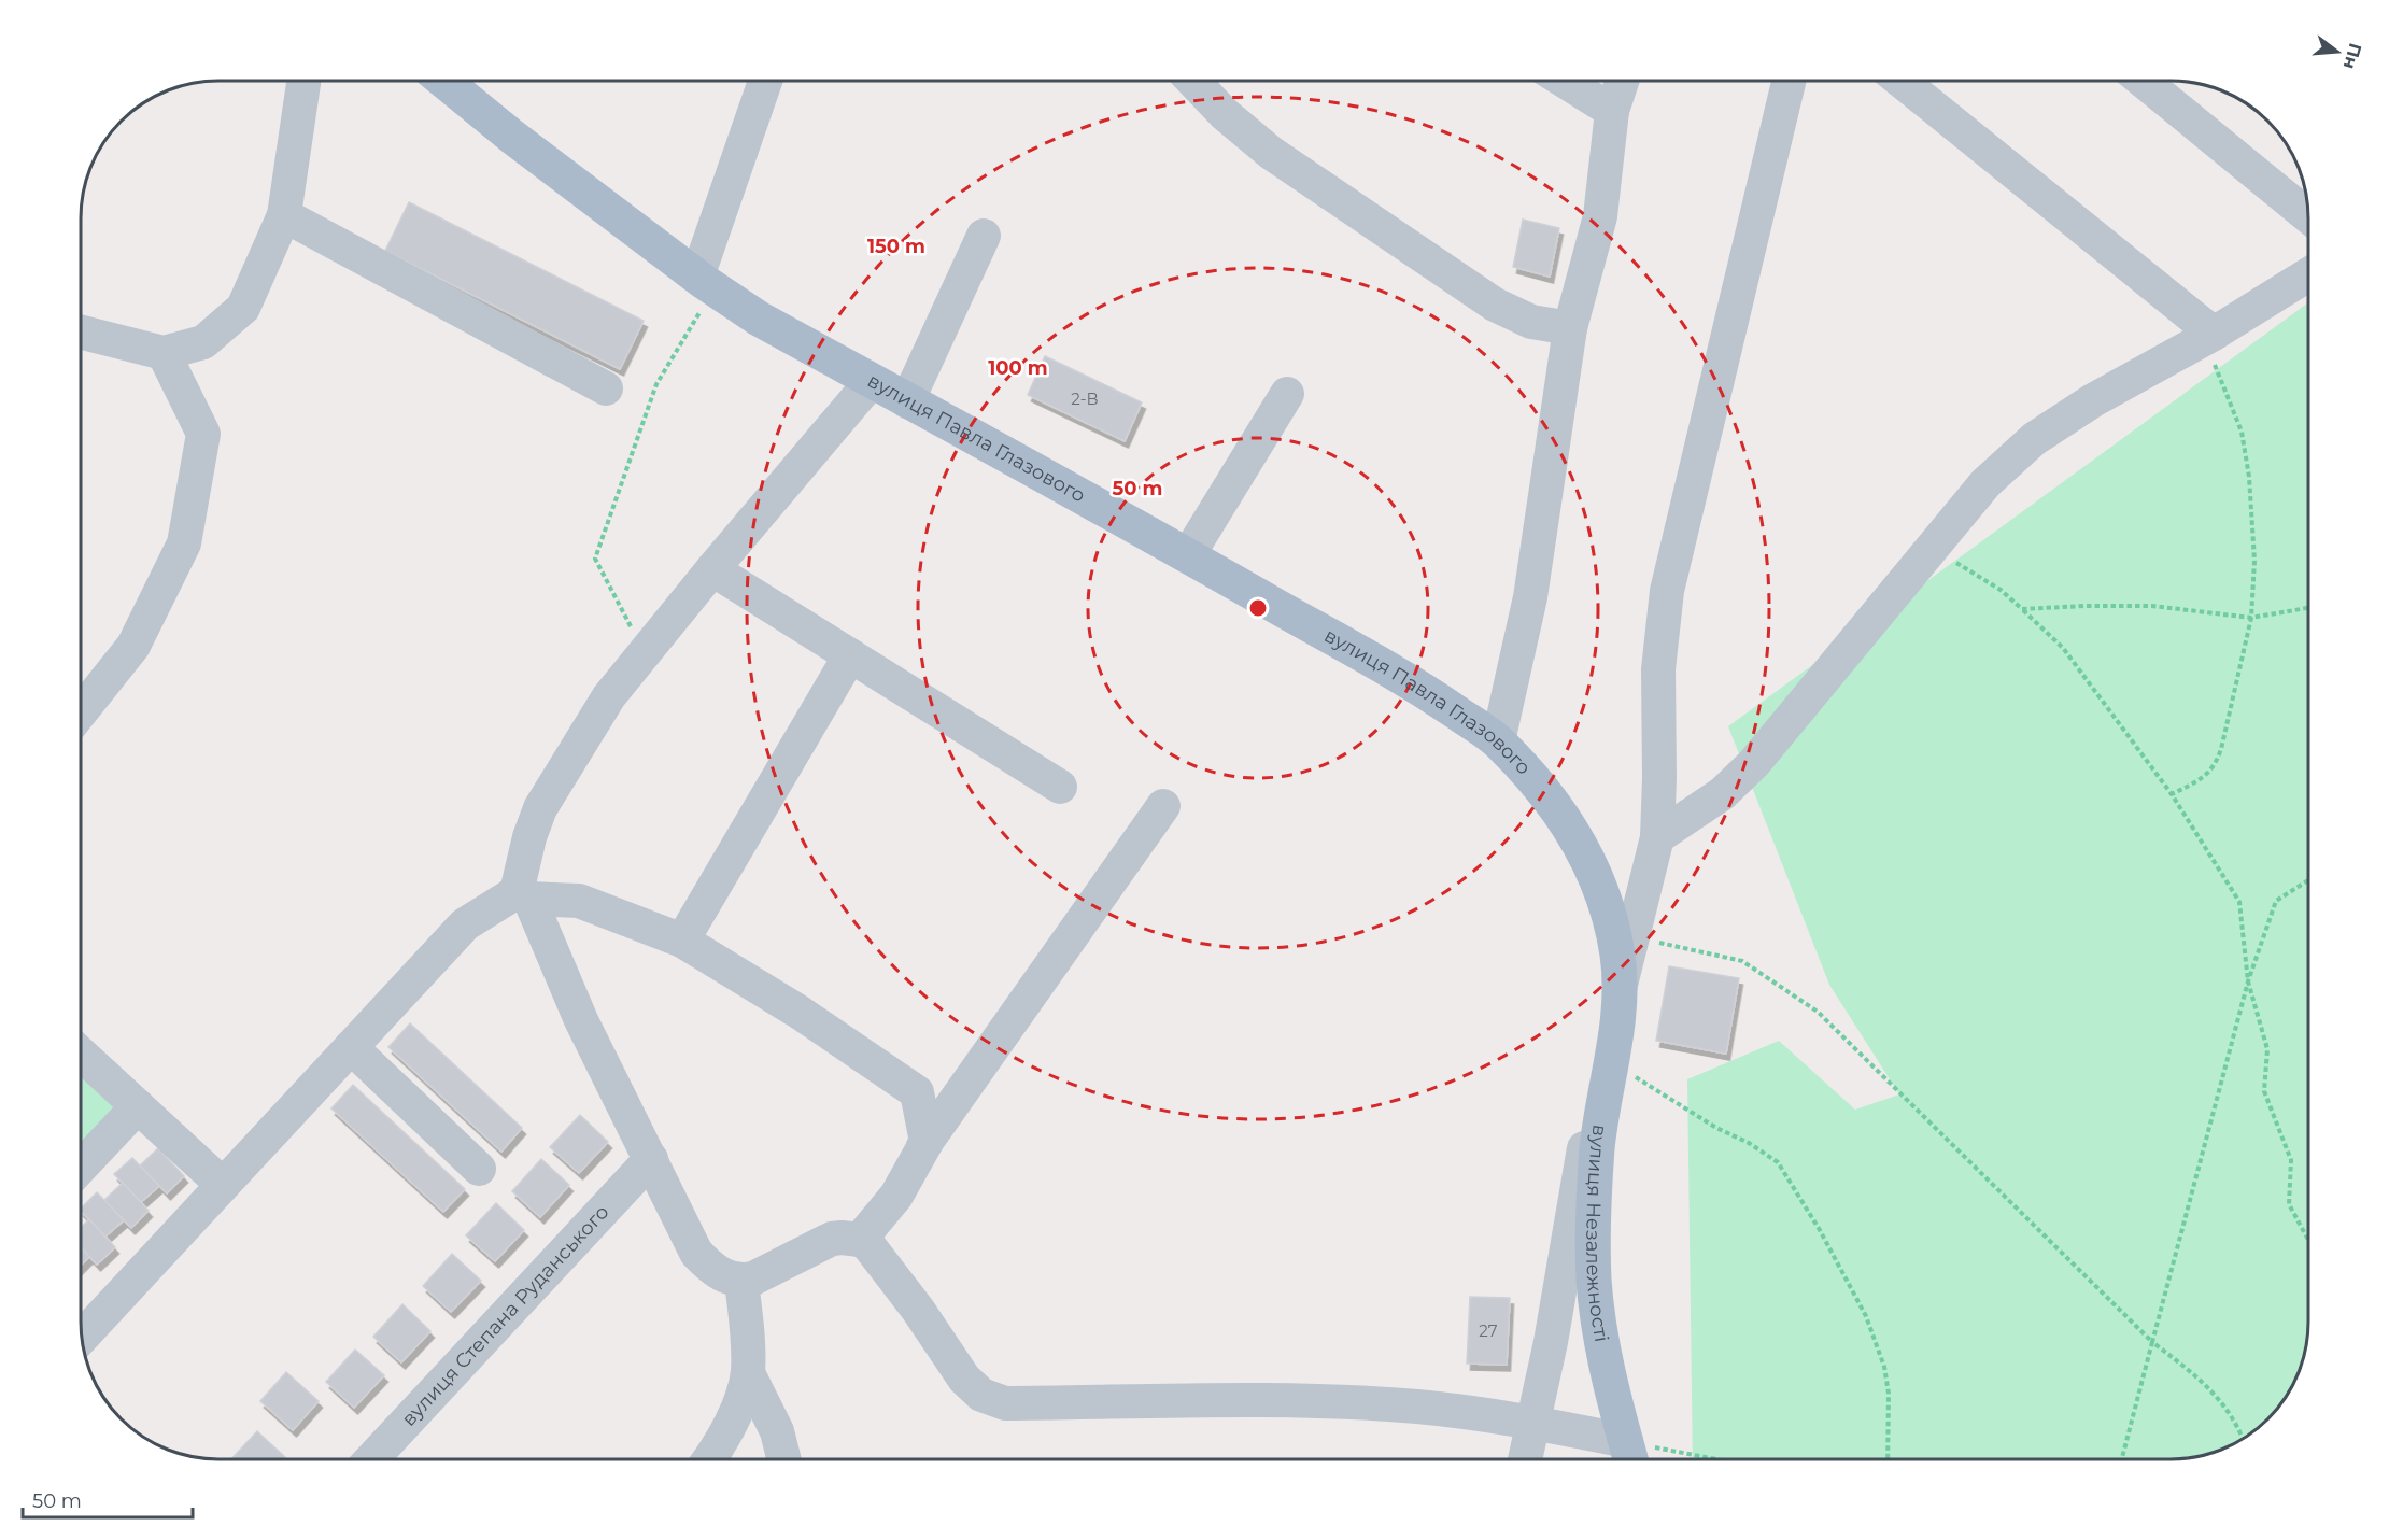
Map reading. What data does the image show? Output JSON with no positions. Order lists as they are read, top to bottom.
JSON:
{
  "streets": {
    "main road": ["вулиця Павла Глазового", "вулиця Незалежності"],
    "street": ["вулиця Степана Руданського"]
  },
  "crossings": [
    ["вулиця Павла Глазового", "вулиця Незалежності"]
  ],
  "house_numbers": ["2-В", "27"],
  "scale_bar": "50 m",
  "north": "right",
  "rings": ["150 m", "100 m", "50 m"]
}
